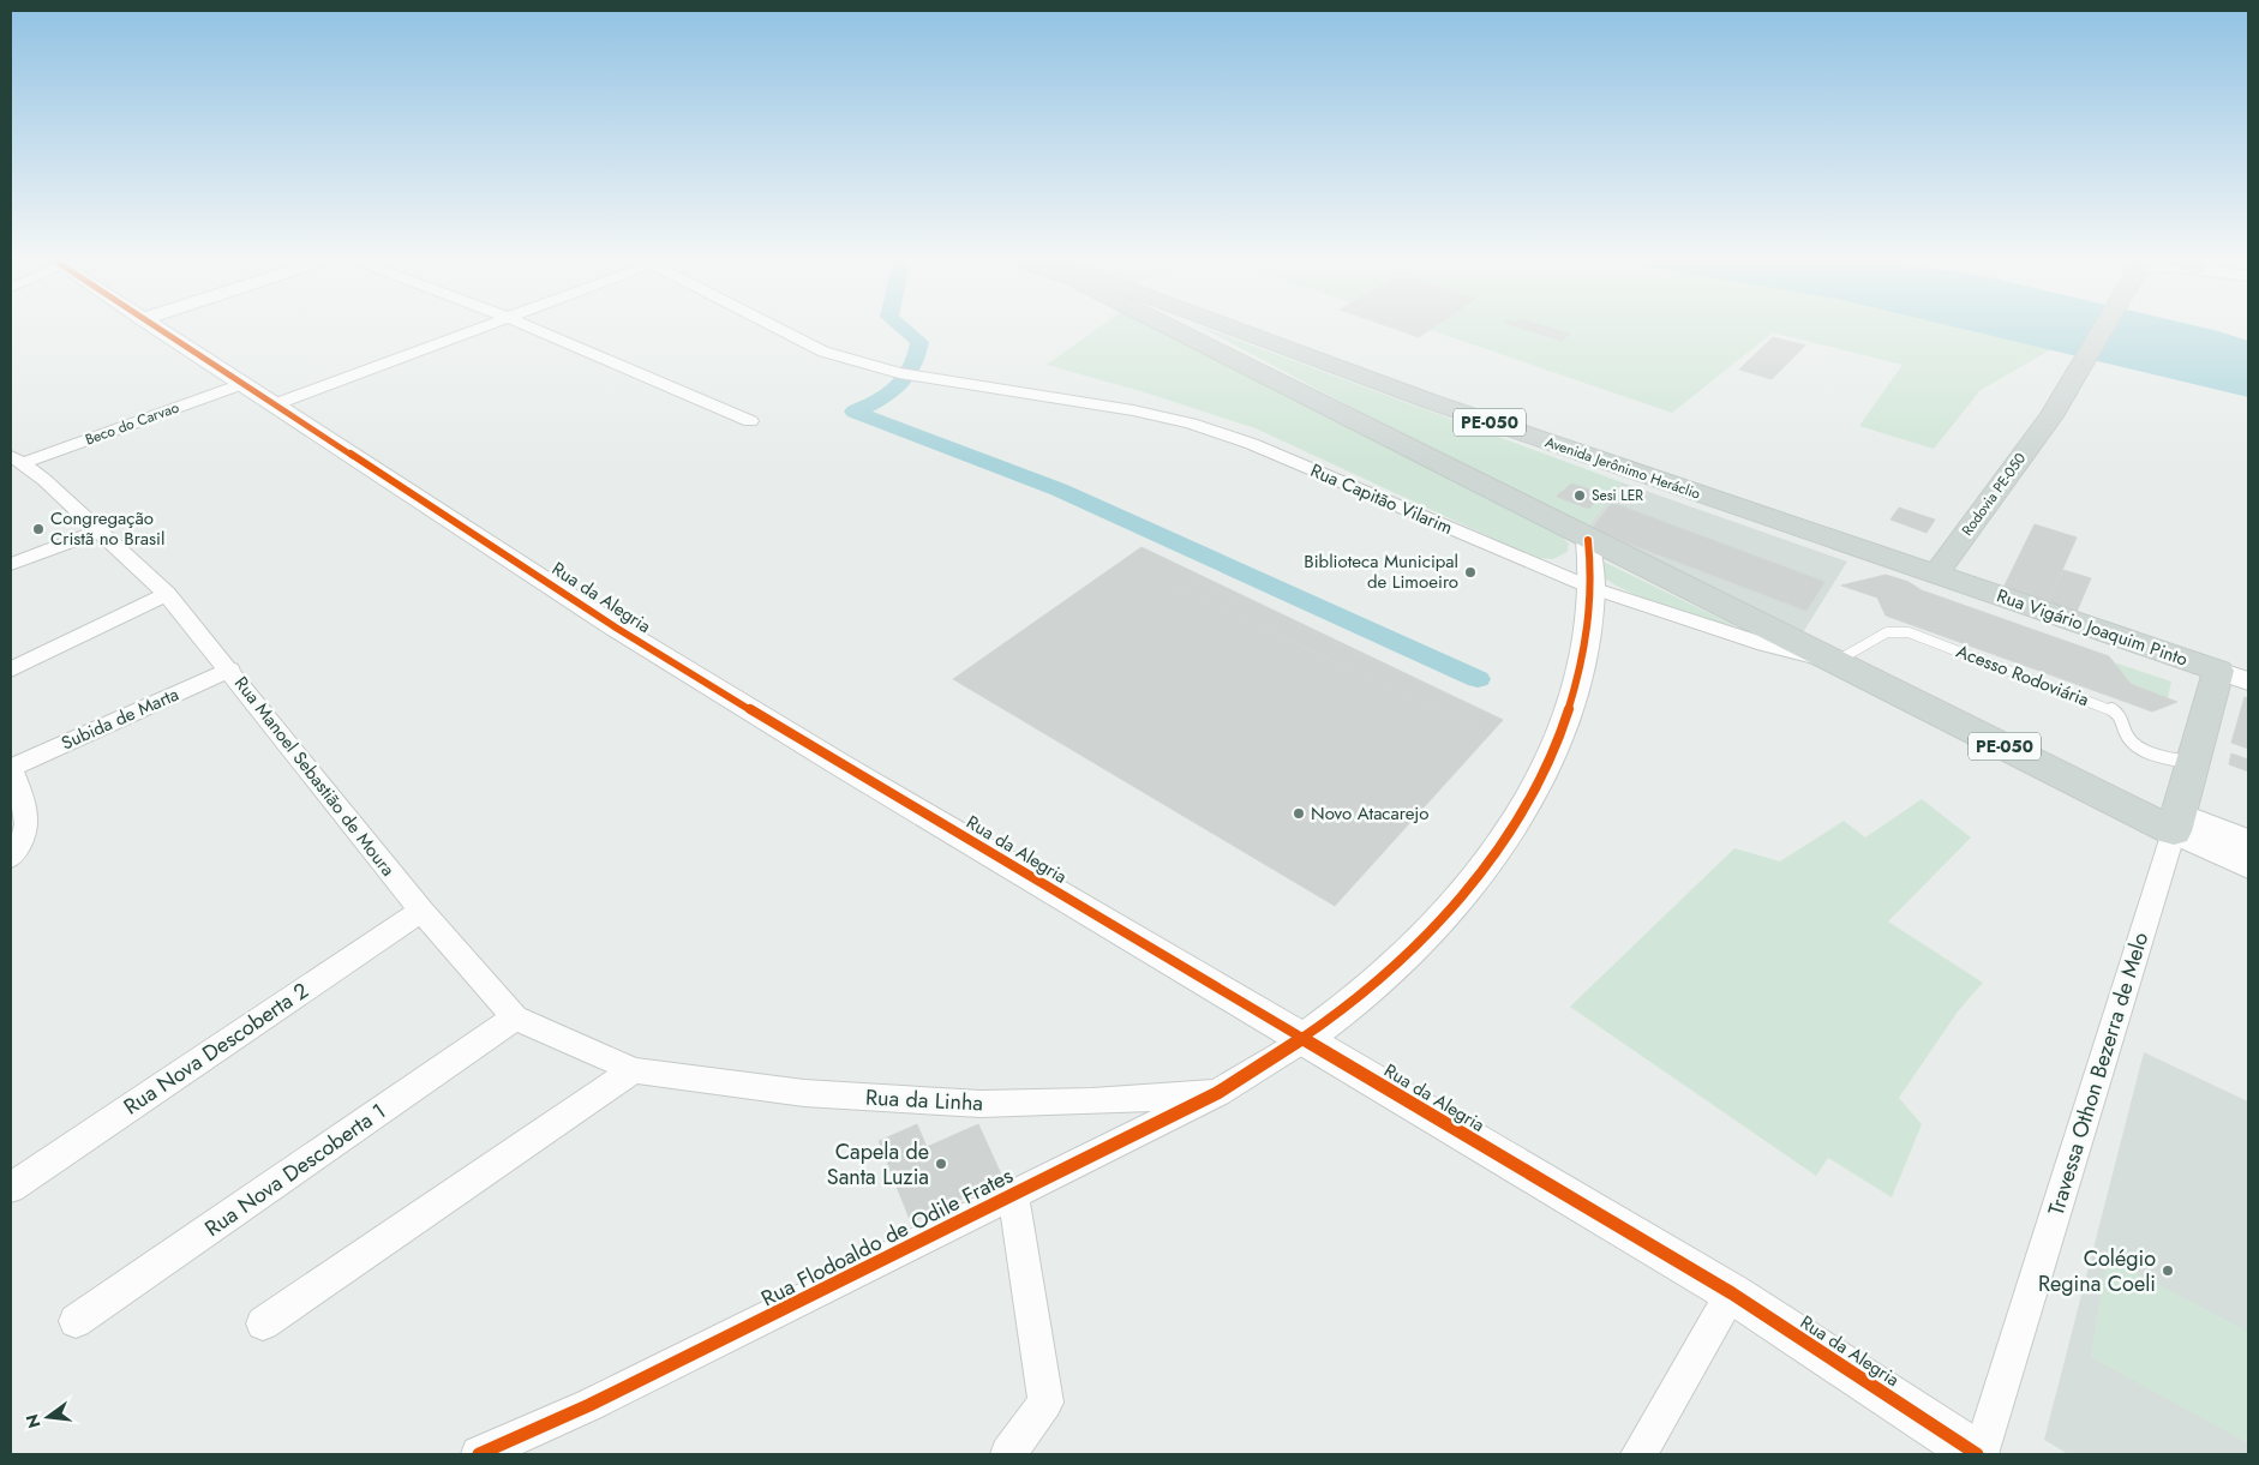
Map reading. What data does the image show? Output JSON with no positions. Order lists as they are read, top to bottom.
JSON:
{
  "streets": {
    "main road": [
      "PE-050",
      "Avenida Jerônimo Heráclio",
      "Rodovia PE-050",
      "Rua Vigário Joaquim Pinto"
    ],
    "street": [
      "Beco do Carvao",
      "Rua Capitão Vilarim",
      "Rua da Alegria",
      "Subida de Marta",
      "Rua Manoel Sebastião de Moura",
      "Rua Nova Descoberta 2",
      "Travessa Othon Bezerra de Melo",
      "Rua da Linha",
      "Rua Nova Descoberta 1",
      "Rua Flodoaldo de Odile Frates"
    ],
    "lane": ["Acesso Rodoviária"]
  },
  "crossings": [
    ["PE-050", "Rua Capitão Vilarim"],
    ["PE-050", "Acesso Rodoviária"],
    ["PE-050", "Travessa Othon Bezerra de Melo"],
    ["Beco do Carvao", "Rua da Alegria"],
    ["Beco do Carvao", "Rua Manoel Sebastião de Moura"],
    ["Avenida Jerônimo Heráclio", "Rodovia PE-050"],
    ["Avenida Jerônimo Heráclio", "Rua Vigário Joaquim Pinto"],
    ["Rodovia PE-050", "Rua Vigário Joaquim Pinto"],
    ["Rua Capitão Vilarim", "Acesso Rodoviária"],
    ["Rua da Alegria", "Travessa Othon Bezerra de Melo"],
    ["Rua da Alegria", "Rua Flodoaldo de Odile Frates"],
    ["Subida de Marta", "Rua Manoel Sebastião de Moura"],
    ["Rua Manoel Sebastião de Moura", "Rua Nova Descoberta 2"],
    ["Rua Manoel Sebastião de Moura", "Rua da Linha"],
    ["Rua Manoel Sebastião de Moura", "Rua Nova Descoberta 1"],
    ["Rua da Linha", "Rua Flodoaldo de Odile Frates"]
  ],
  "places": [
    "Sesi LER",
    "Congregação Cristã no Brasil",
    "Biblioteca Municipal de Limoeiro",
    "Novo Atacarejo",
    "Capela de Santa Luzia",
    "Colégio Regina Coeli"
  ],
  "north": "left"
}
